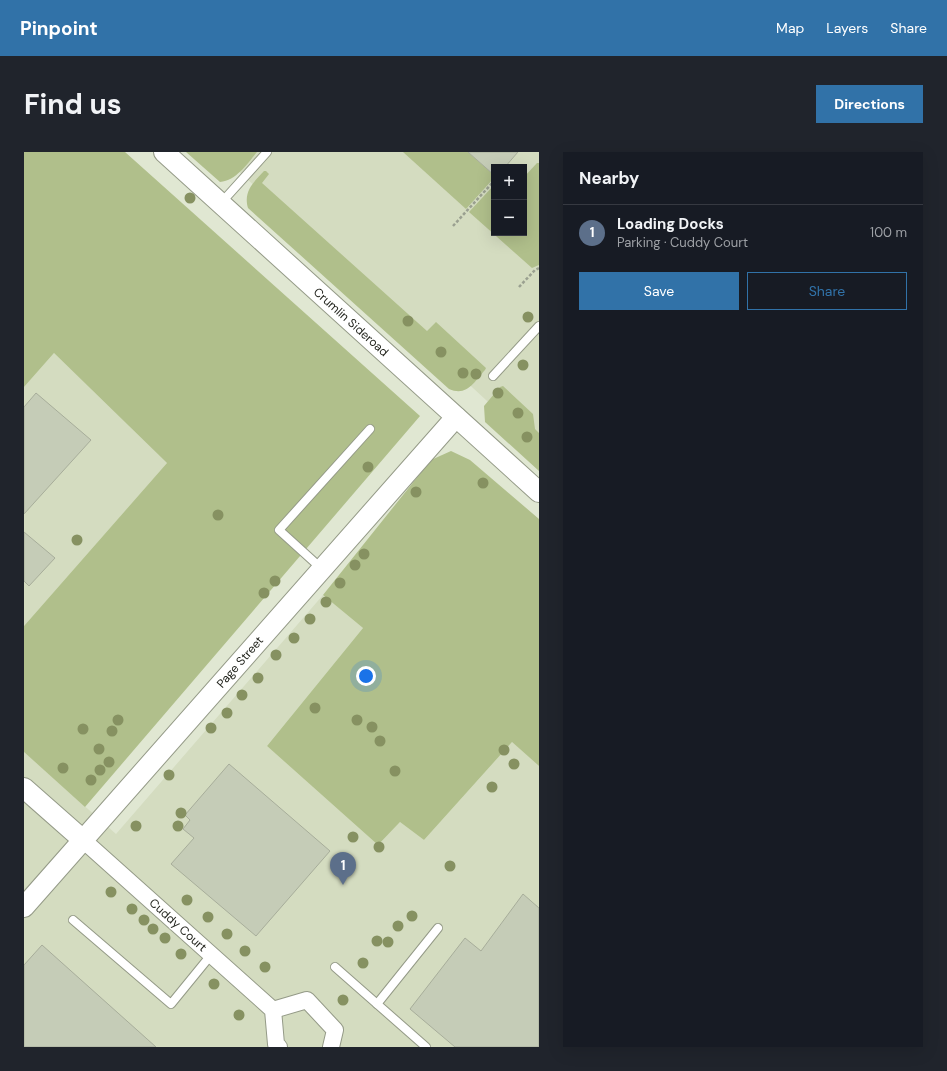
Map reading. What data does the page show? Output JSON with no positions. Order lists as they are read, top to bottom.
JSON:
{
  "streets": {
    "street": ["Crumlin Sideroad", "Page Street", "Cuddy Court"]
  },
  "crossings": [
    ["Crumlin Sideroad", "Page Street"],
    ["Page Street", "Cuddy Court"]
  ],
  "page": {
    "header": "Pinpoint",
    "nav": ["Map", "Layers", "Share"],
    "buttons": [
      "Directions",
      ["Save", "Share"]
    ],
    "title": "Find us",
    "heading": "Nearby",
    "map_buttons": ["+", "−"],
    "list": [
      {
        "mark": "1",
        "name": "Loading Docks",
        "note": "Parking · Cuddy Court",
        "value": "100 m"
      }
    ],
    "pins": "1"
  }
}
